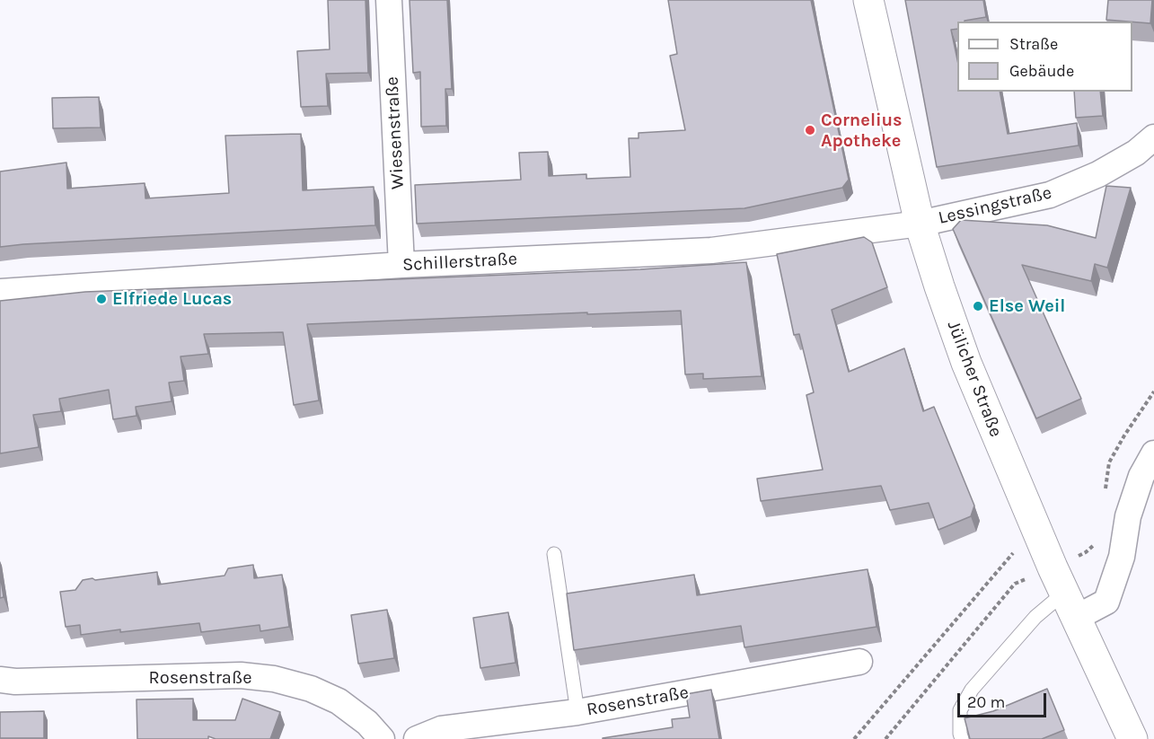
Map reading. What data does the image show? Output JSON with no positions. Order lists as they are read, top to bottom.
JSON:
{
  "streets": {
    "main road": ["Jülicher Straße"],
    "street": [
      "Wiesenstraße",
      "Lessingstraße",
      "Schillerstraße",
      "Rosenstraße"
    ]
  },
  "crossings": [
    ["Wiesenstraße", "Schillerstraße"],
    ["Lessingstraße", "Schillerstraße"],
    ["Lessingstraße", "Jülicher Straße"],
    ["Schillerstraße", "Jülicher Straße"]
  ],
  "places": ["Cornelius Apotheke", "Elfriede Lucas", "Else Weil"],
  "legend": ["Straße", "Gebäude"],
  "scale_bar": "20 m"
}
